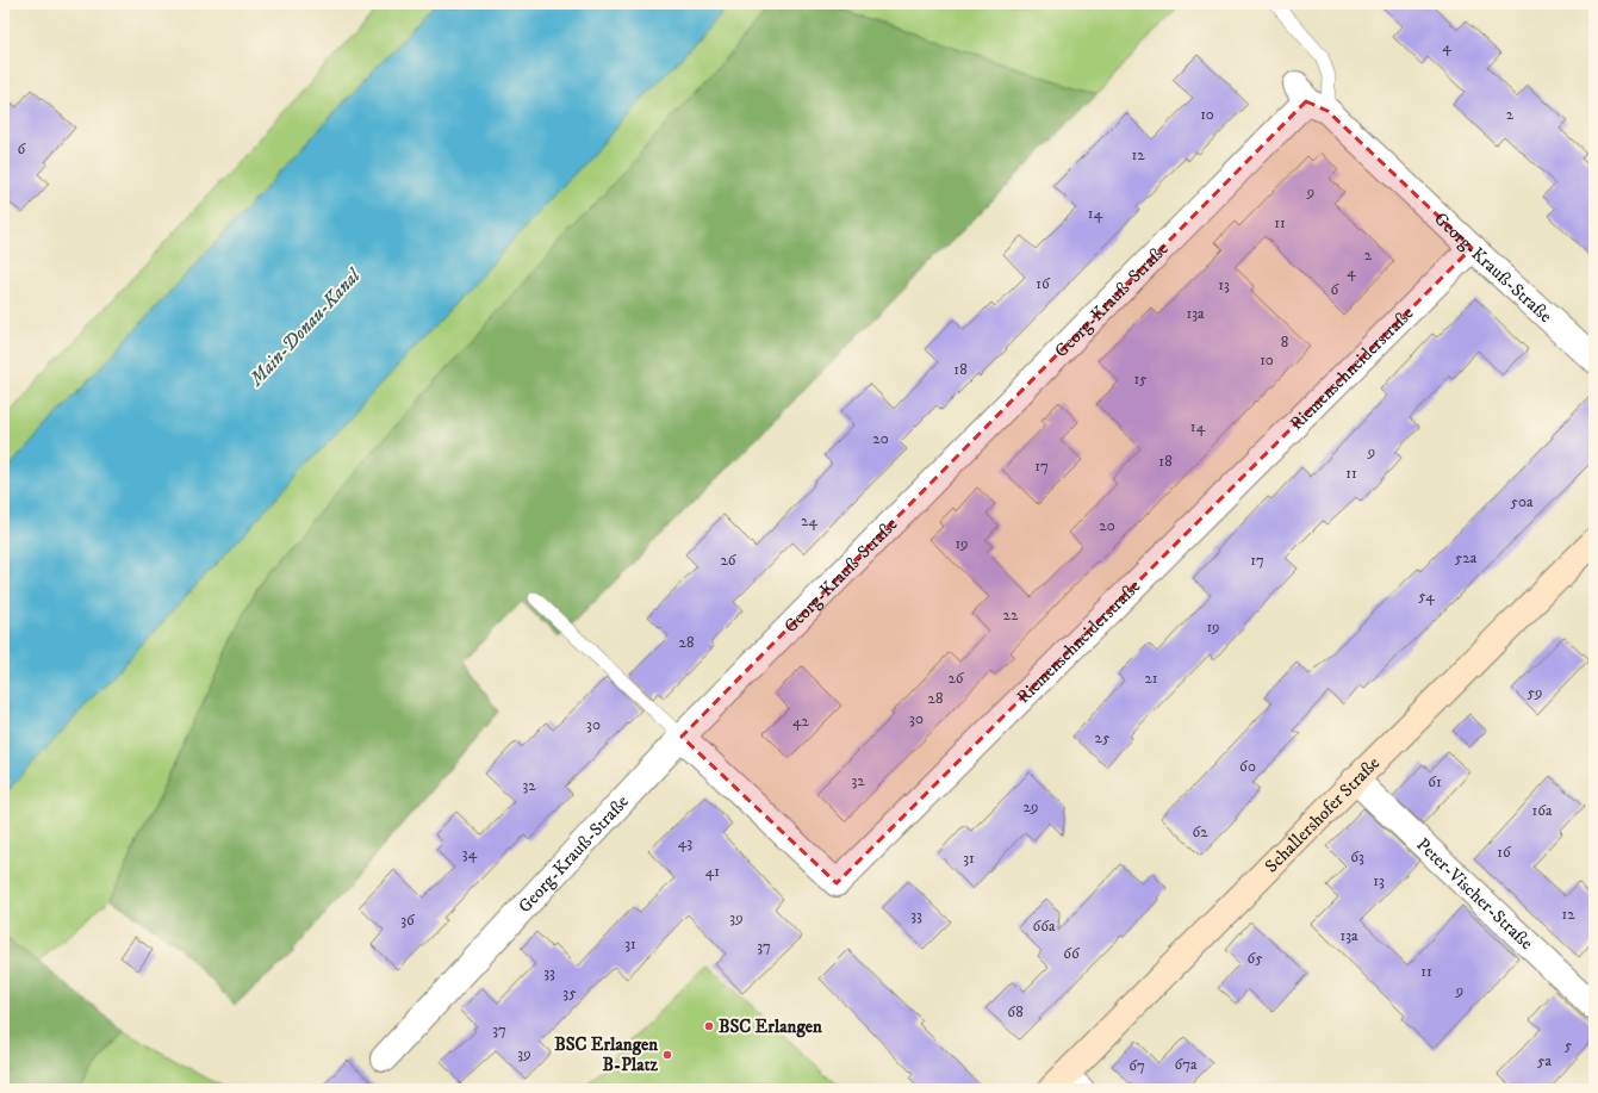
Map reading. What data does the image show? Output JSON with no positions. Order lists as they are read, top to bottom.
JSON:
{
  "streets": {
    "street": [
      "Georg-Krauß-Straße",
      "Riemenschneiderstraße",
      "Schallershofer Straße",
      "Peter-Vischer-Straße"
    ]
  },
  "crossings": [
    ["Georg-Krauß-Straße", "Riemenschneiderstraße"],
    ["Schallershofer Straße", "Peter-Vischer-Straße"]
  ],
  "water": ["Main-Donau-Kanal"],
  "places": ["BSC Erlangen", "BSC Erlangen B-Platz"],
  "house_numbers": [
    "4",
    "10",
    "2",
    "6",
    "12",
    "9",
    "14",
    "11",
    "2",
    "4",
    "16",
    "13",
    "6",
    "13a",
    "8",
    "10",
    "18",
    "15",
    "14",
    "20",
    "9",
    "18",
    "17",
    "11",
    "50a",
    "24",
    "20",
    "19",
    "52a",
    "26",
    "17",
    "54",
    "22",
    "19",
    "28",
    "26",
    "21",
    "59",
    "28",
    "30",
    "42",
    "30",
    "25",
    "60",
    "32",
    "61",
    "32",
    "29",
    "16a",
    "62",
    "43",
    "16",
    "34",
    "63",
    "31",
    "41",
    "13",
    "12",
    "33",
    "39",
    "36",
    "66a",
    "13a",
    "31",
    "37",
    "66",
    "65",
    "11",
    "33",
    "9",
    "35",
    "68",
    "37",
    "5",
    "39",
    "5a",
    "67a",
    "67"
  ]
}
